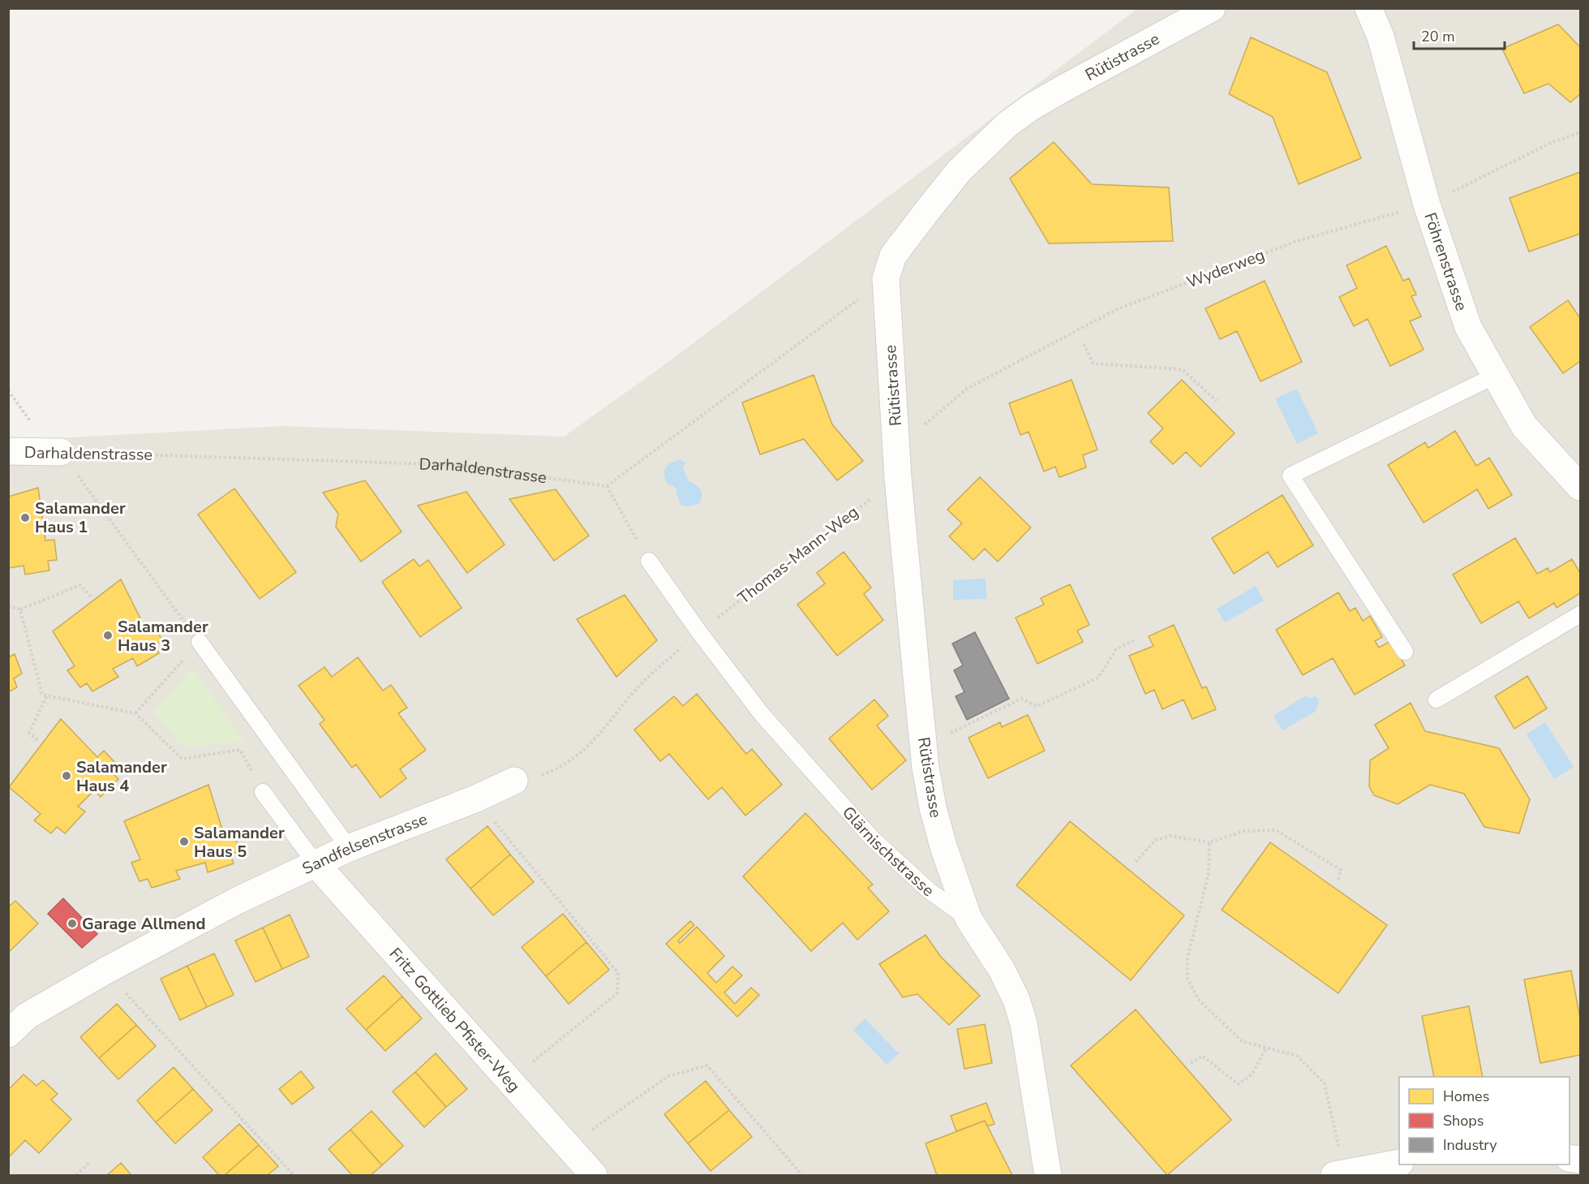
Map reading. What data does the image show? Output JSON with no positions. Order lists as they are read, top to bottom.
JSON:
{
  "streets": {
    "street": [
      "Rütistrasse",
      "Föhrenstrasse",
      "Darhaldenstrasse",
      "Sandfelsenstrasse",
      "Glärnischstrasse",
      "Fritz Gottlieb Pfister-Weg"
    ],
    "path": ["Wyderweg", "Thomas-Mann-Weg"]
  },
  "crossings": [
    ["Rütistrasse", "Wyderweg"],
    ["Rütistrasse", "Thomas-Mann-Weg"],
    ["Rütistrasse", "Glärnischstrasse"],
    ["Föhrenstrasse", "Wyderweg"],
    ["Wyderweg", "Thomas-Mann-Weg"],
    ["Thomas-Mann-Weg", "Glärnischstrasse"],
    ["Sandfelsenstrasse", "Fritz Gottlieb Pfister-Weg"]
  ],
  "places": [
    "Salamander Haus 1",
    "Salamander Haus 3",
    "Salamander Haus 4",
    "Salamander Haus 5",
    "Garage Allmend"
  ],
  "legend": ["Homes", "Shops", "Industry"],
  "scale_bar": "20 m"
}
